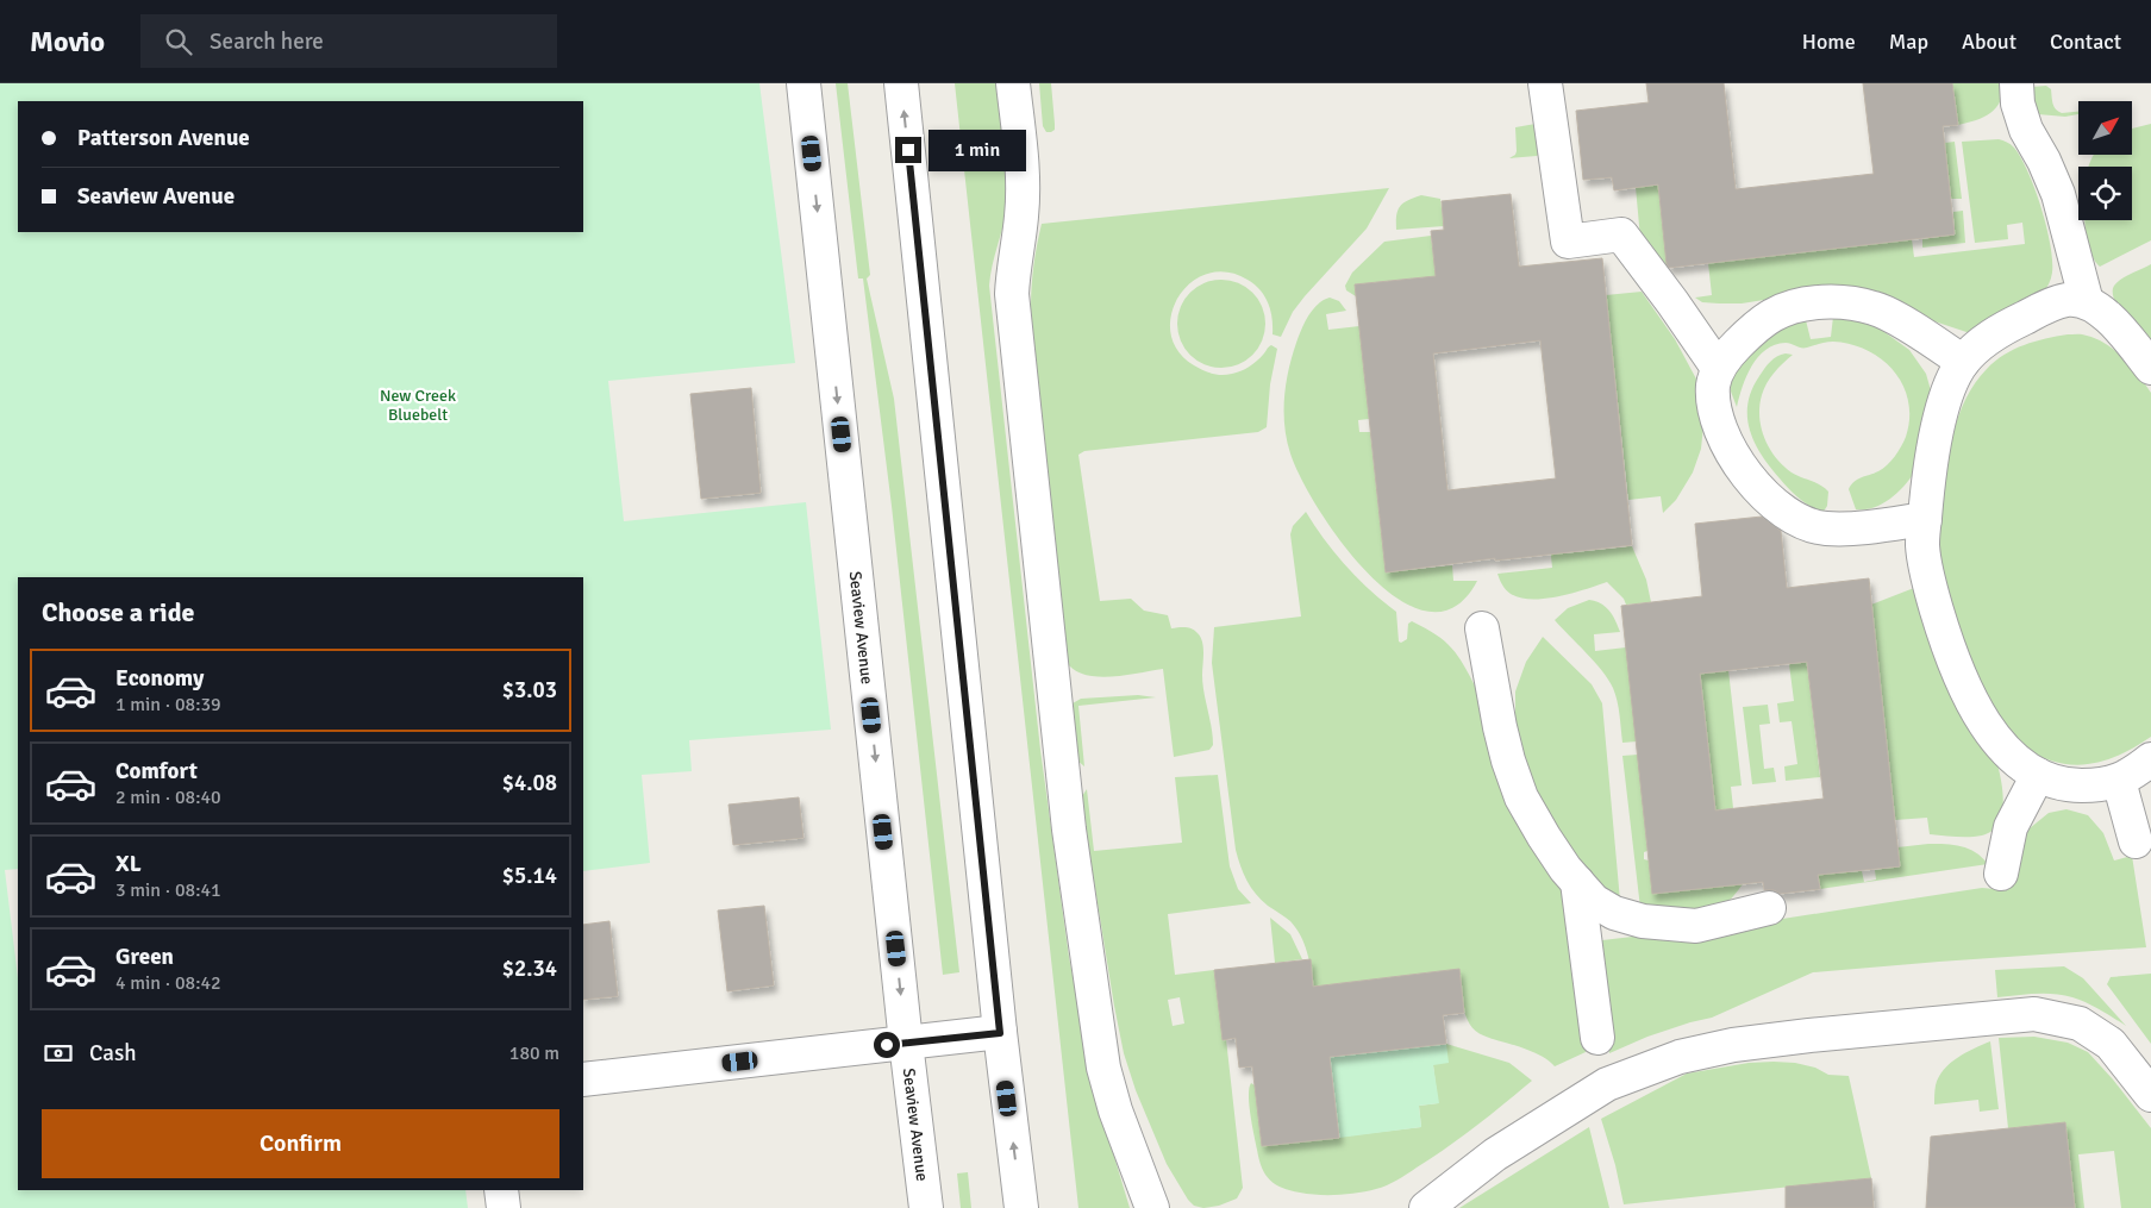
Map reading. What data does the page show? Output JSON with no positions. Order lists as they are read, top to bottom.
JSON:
{
  "streets": {
    "street": ["Seaview Avenue"]
  },
  "parks": ["New Creek Bluebelt"],
  "north": "top right",
  "page": {
    "header": "Movio",
    "search": "Search here",
    "nav": [
      "Home",
      "Map",
      "About",
      "Contact"
    ],
    "banner": ["Patterson Avenue", "Seaview Avenue"],
    "bubble": "1 min",
    "heading": "Choose a ride",
    "list": [
      {
        "name": "Economy",
        "note": "1 min · 08:39",
        "value": "$3.03"
      },
      {
        "name": "Comfort",
        "note": "2 min · 08:40",
        "value": "$4.08"
      },
      {
        "name": "XL",
        "note": "3 min · 08:41",
        "value": "$5.14"
      },
      {
        "name": "Green",
        "note": "4 min · 08:42",
        "value": "$2.34"
      }
    ],
    "pay": ["Cash", "180 m"],
    "buttons": "Confirm"
  }
}
